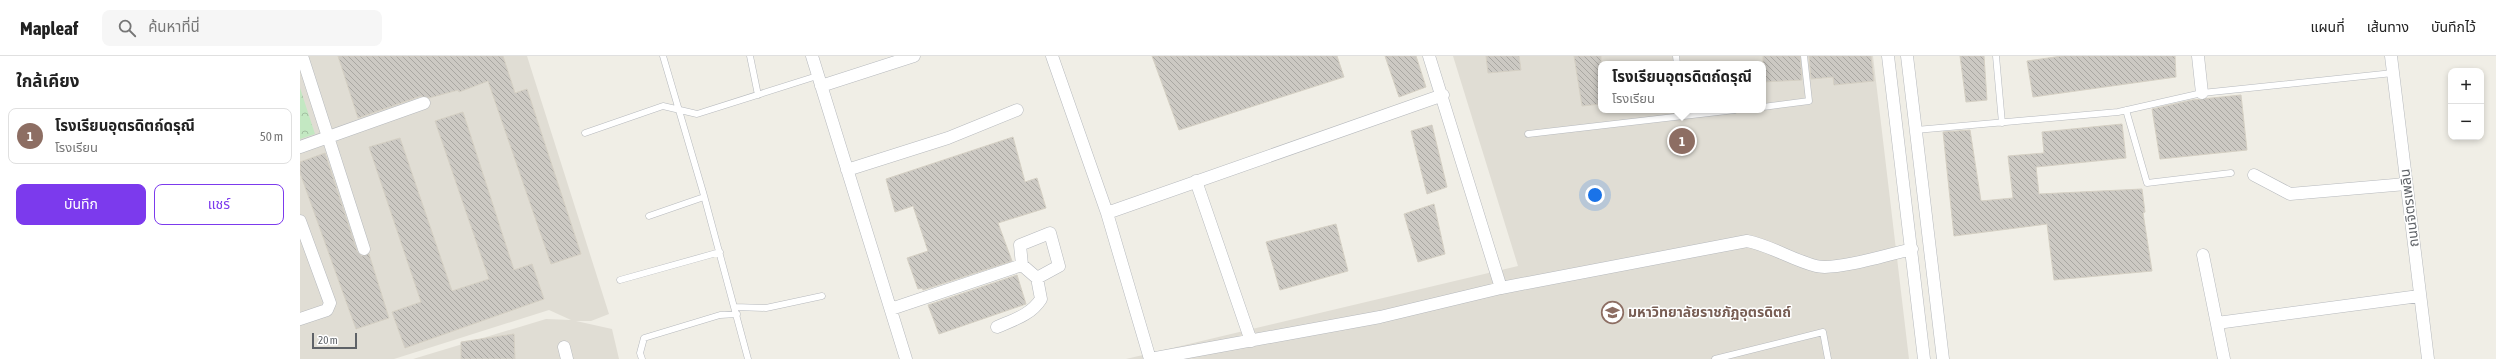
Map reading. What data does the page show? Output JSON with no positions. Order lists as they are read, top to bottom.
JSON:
{
  "streets": {
    "street": ["ถนนจิตรเพลิน"]
  },
  "places": {
    "school or university": ["มหาวิทยาลัยราชภัฏอุตรดิตถ์"]
  },
  "scale_bar": "20 m",
  "page": {
    "header": "Mapleaf",
    "search": "ค้นหาที่นี่",
    "nav": ["แผนที่", "เส้นทาง", "บันทึกไว้"],
    "heading": "ใกล้เคียง",
    "popup": ["โรงเรียนอุตรดิตถ์ดรุณี", "โรงเรียน"],
    "map_buttons": ["+", "−"],
    "list": [
      {
        "mark": "1",
        "name": "โรงเรียนอุตรดิตถ์ดรุณี",
        "note": "โรงเรียน",
        "value": "50 m"
      }
    ],
    "pins": "1",
    "buttons": ["บันทึก", "แชร์"],
    "scale": "20 m"
  }
}
